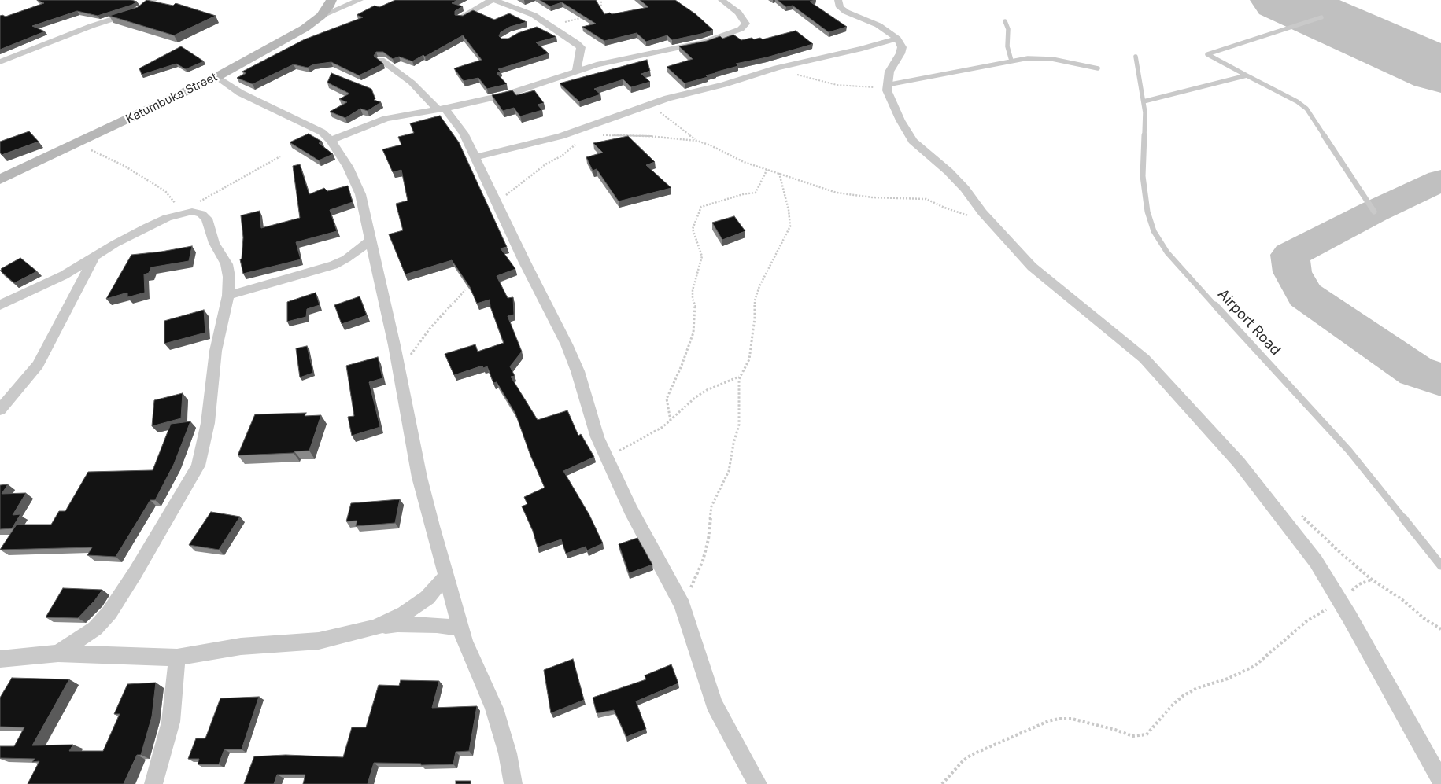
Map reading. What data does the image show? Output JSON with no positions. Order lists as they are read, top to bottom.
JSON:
{
  "streets": {
    "main road": ["Katumbuka Street"],
    "lane": ["Airport Road"]
  }
}
